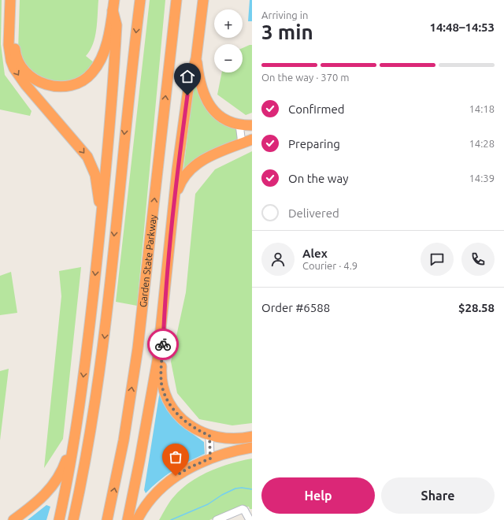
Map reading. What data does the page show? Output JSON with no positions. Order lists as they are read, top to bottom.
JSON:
{
  "streets": {
    "highway": ["Garden State Parkway"]
  },
  "page": {
    "heading": ["3 min", "Arriving in", "14:48–14:53"],
    "panel": [
      "Alex",
      "Courier · 4.9",
      "Order #6588",
      "$28.58"
    ],
    "map_buttons": ["+", "−"],
    "bar": "On the way · 370 m",
    "list": [
      ["Confirmed", "14:18"],
      ["Preparing", "14:28"],
      ["On the way", "14:39"],
      "Delivered"
    ],
    "buttons": ["Help", "Share"]
  }
}
